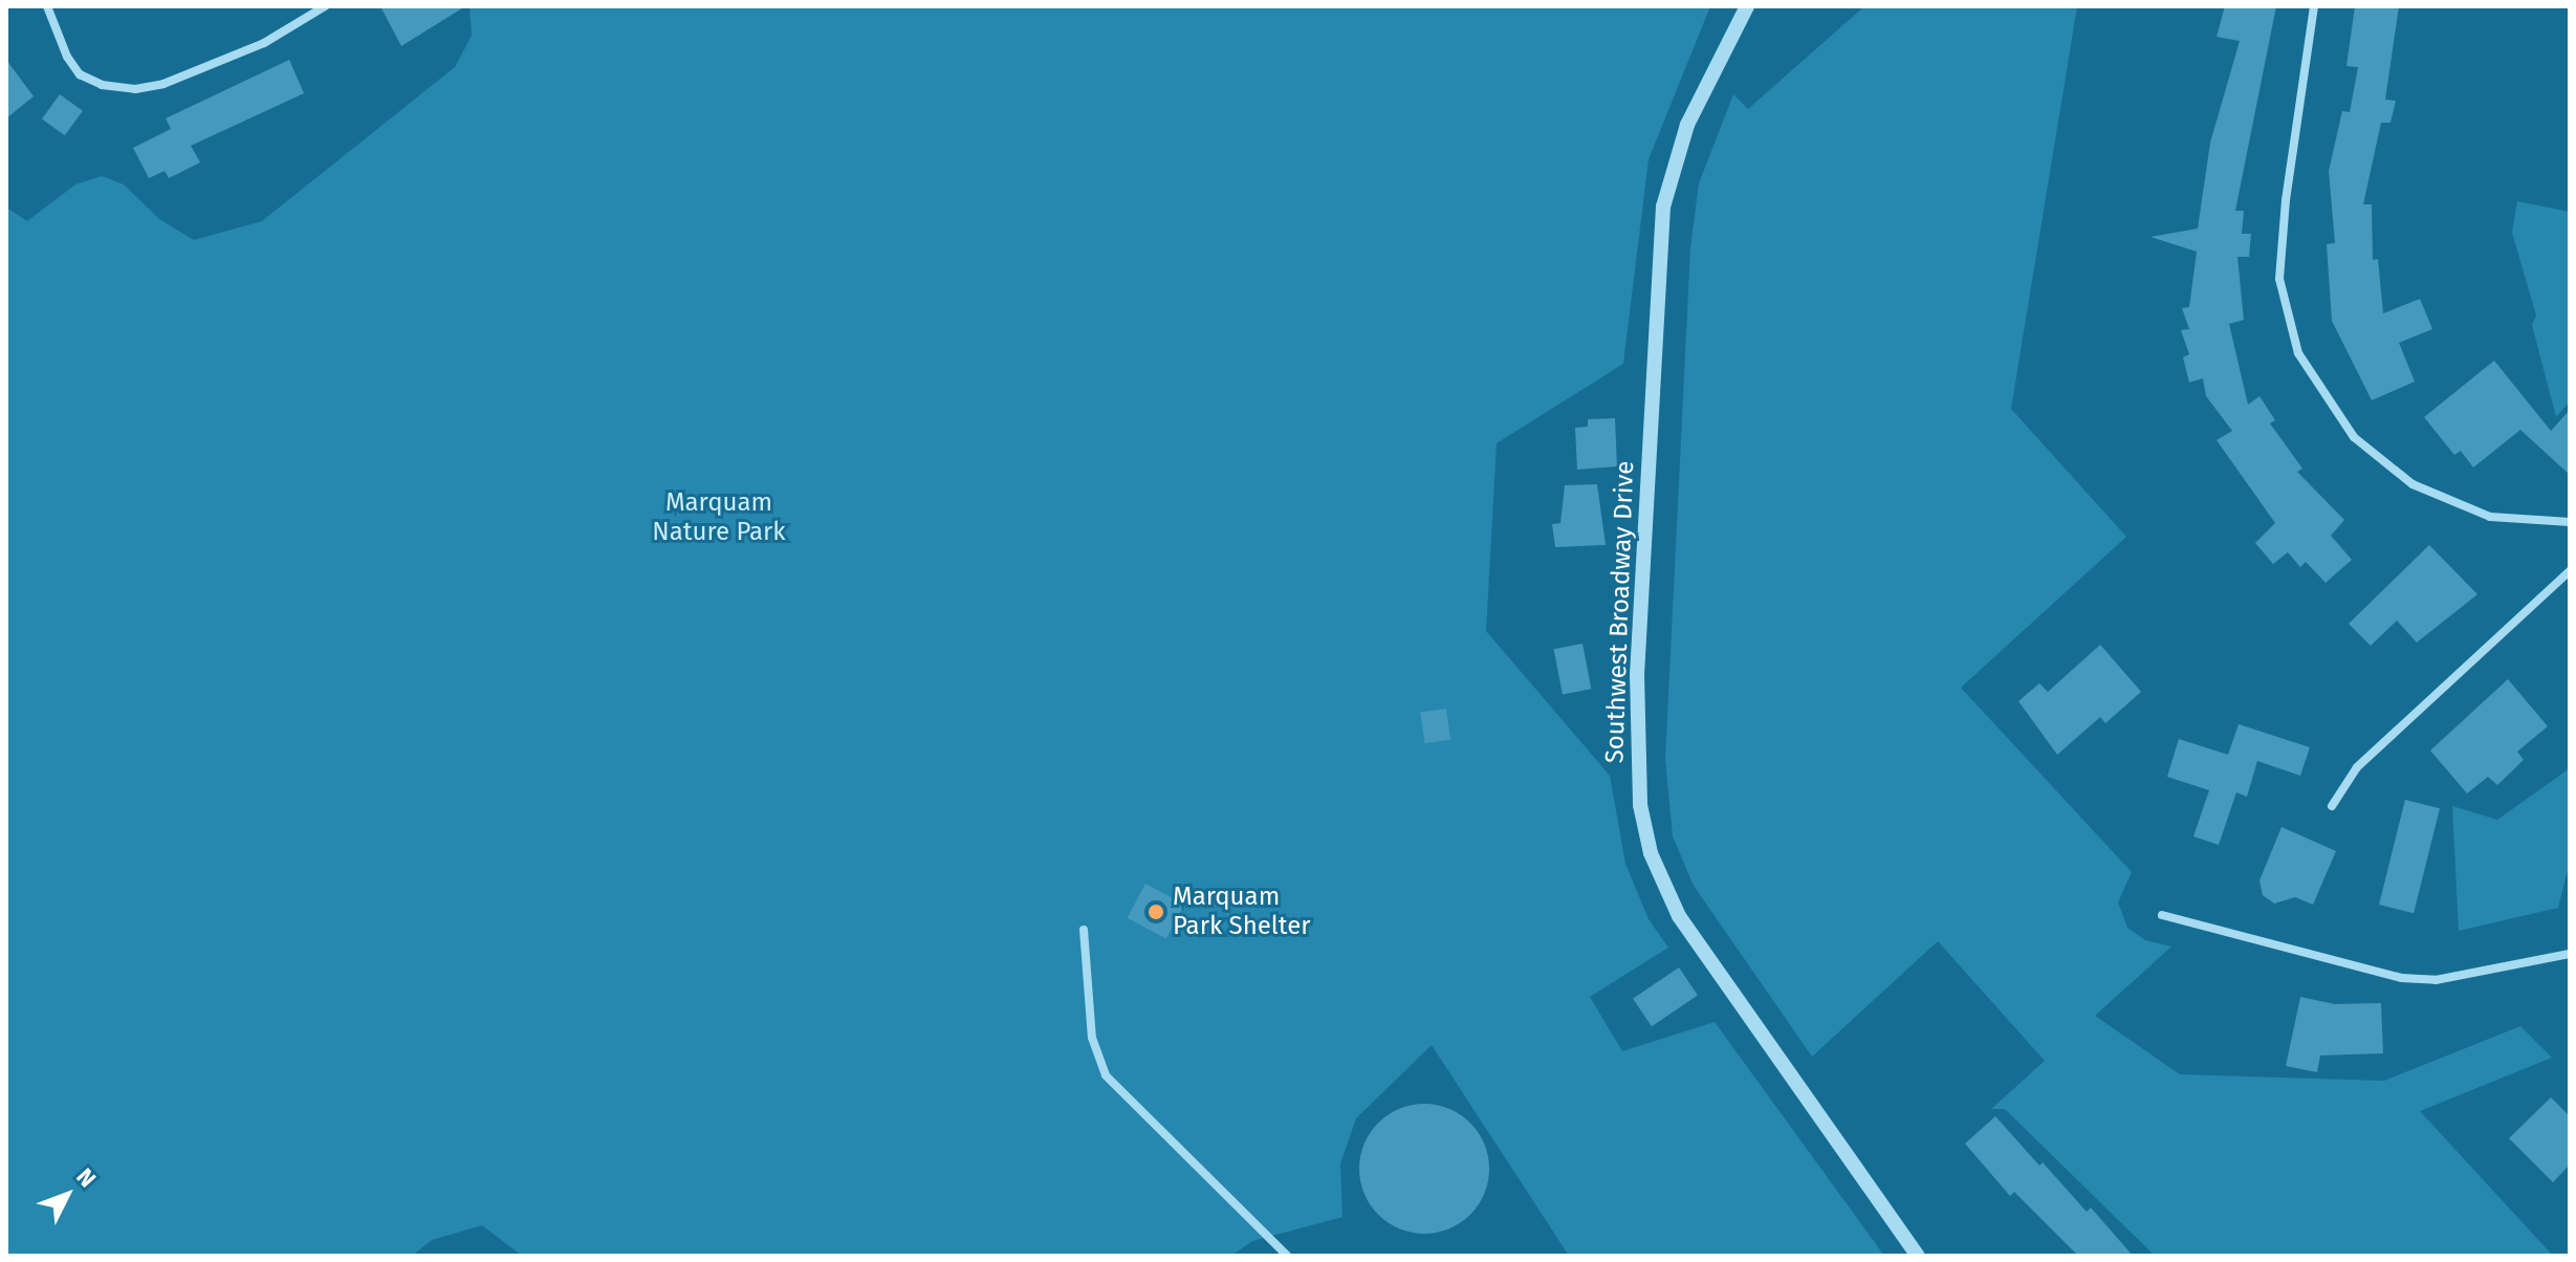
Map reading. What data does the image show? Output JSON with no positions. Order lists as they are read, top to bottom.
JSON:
{
  "streets": {
    "street": ["Southwest Broadway Drive"]
  },
  "parks": ["Marquam Nature Park"],
  "places": ["Marquam Park Shelter"],
  "north": "top right"
}
